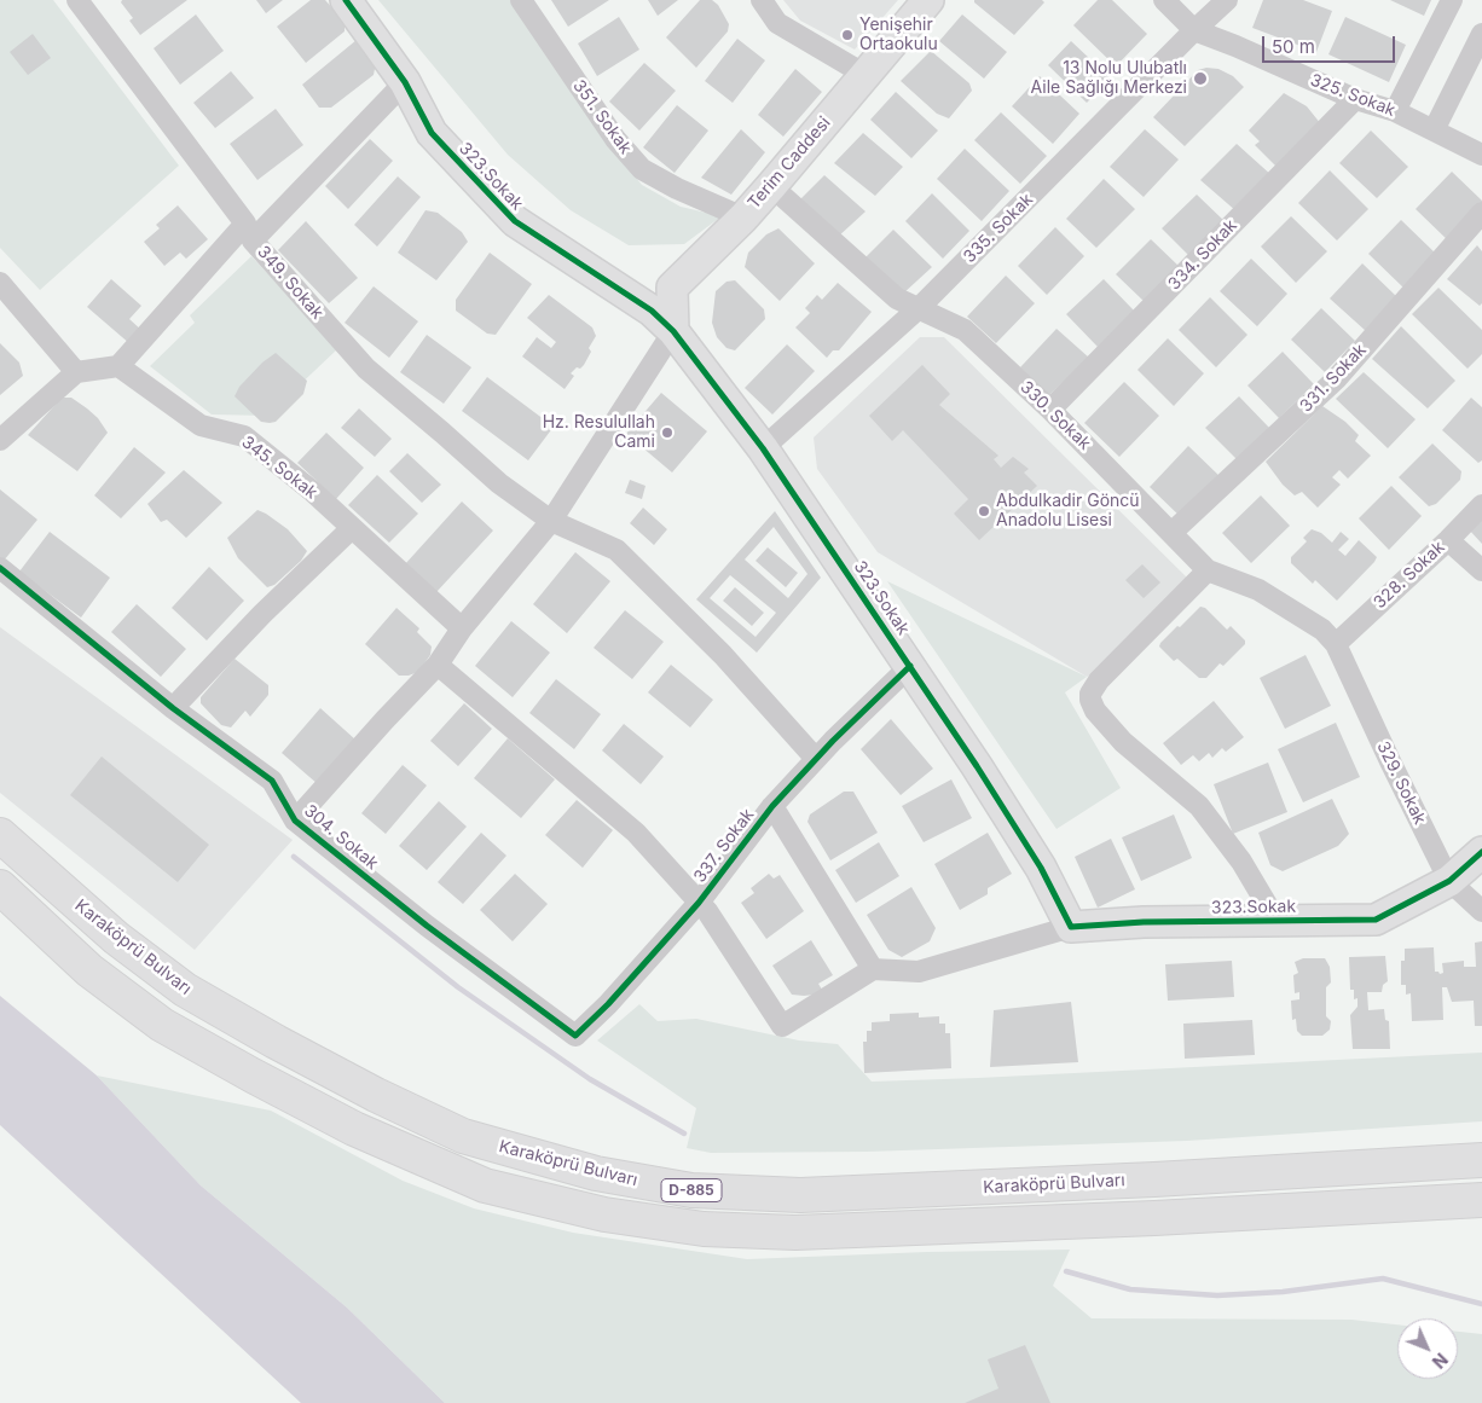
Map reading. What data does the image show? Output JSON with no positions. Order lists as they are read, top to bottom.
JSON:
{
  "streets": {
    "highway": ["Karaköprü Bulvarı", "D-885"],
    "street": [
      "325. Sokak",
      "351. Sokak",
      "Terim Caddesi",
      "323.Sokak",
      "335. Sokak",
      "334. Sokak",
      "349. Sokak",
      "331. Sokak",
      "330. Sokak",
      "345. Sokak",
      "328. Sokak",
      "329. Sokak",
      "304. Sokak",
      "337. Sokak"
    ]
  },
  "crossings": [
    ["325. Sokak", "335. Sokak"],
    ["325. Sokak", "334. Sokak"],
    ["351. Sokak", "Terim Caddesi"],
    ["Terim Caddesi", "323.Sokak"],
    ["Terim Caddesi", "330. Sokak"],
    ["323.Sokak", "335. Sokak"],
    ["323.Sokak", "329. Sokak"],
    ["323.Sokak", "337. Sokak"],
    ["335. Sokak", "330. Sokak"],
    ["334. Sokak", "330. Sokak"],
    ["349. Sokak", "337. Sokak"],
    ["331. Sokak", "330. Sokak"],
    ["330. Sokak", "328. Sokak"],
    ["330. Sokak", "329. Sokak"],
    ["328. Sokak", "329. Sokak"],
    ["304. Sokak", "337. Sokak"]
  ],
  "places": [
    "Yenişehir Ortaokulu",
    "13 Nolu Ulubatlı Aile Sağlığı Merkezi",
    "Hz. Resulullah Cami",
    "Abdulkadir Göncü Anadolu Lisesi"
  ],
  "scale_bar": "50 m",
  "north": "bottom right"
}
